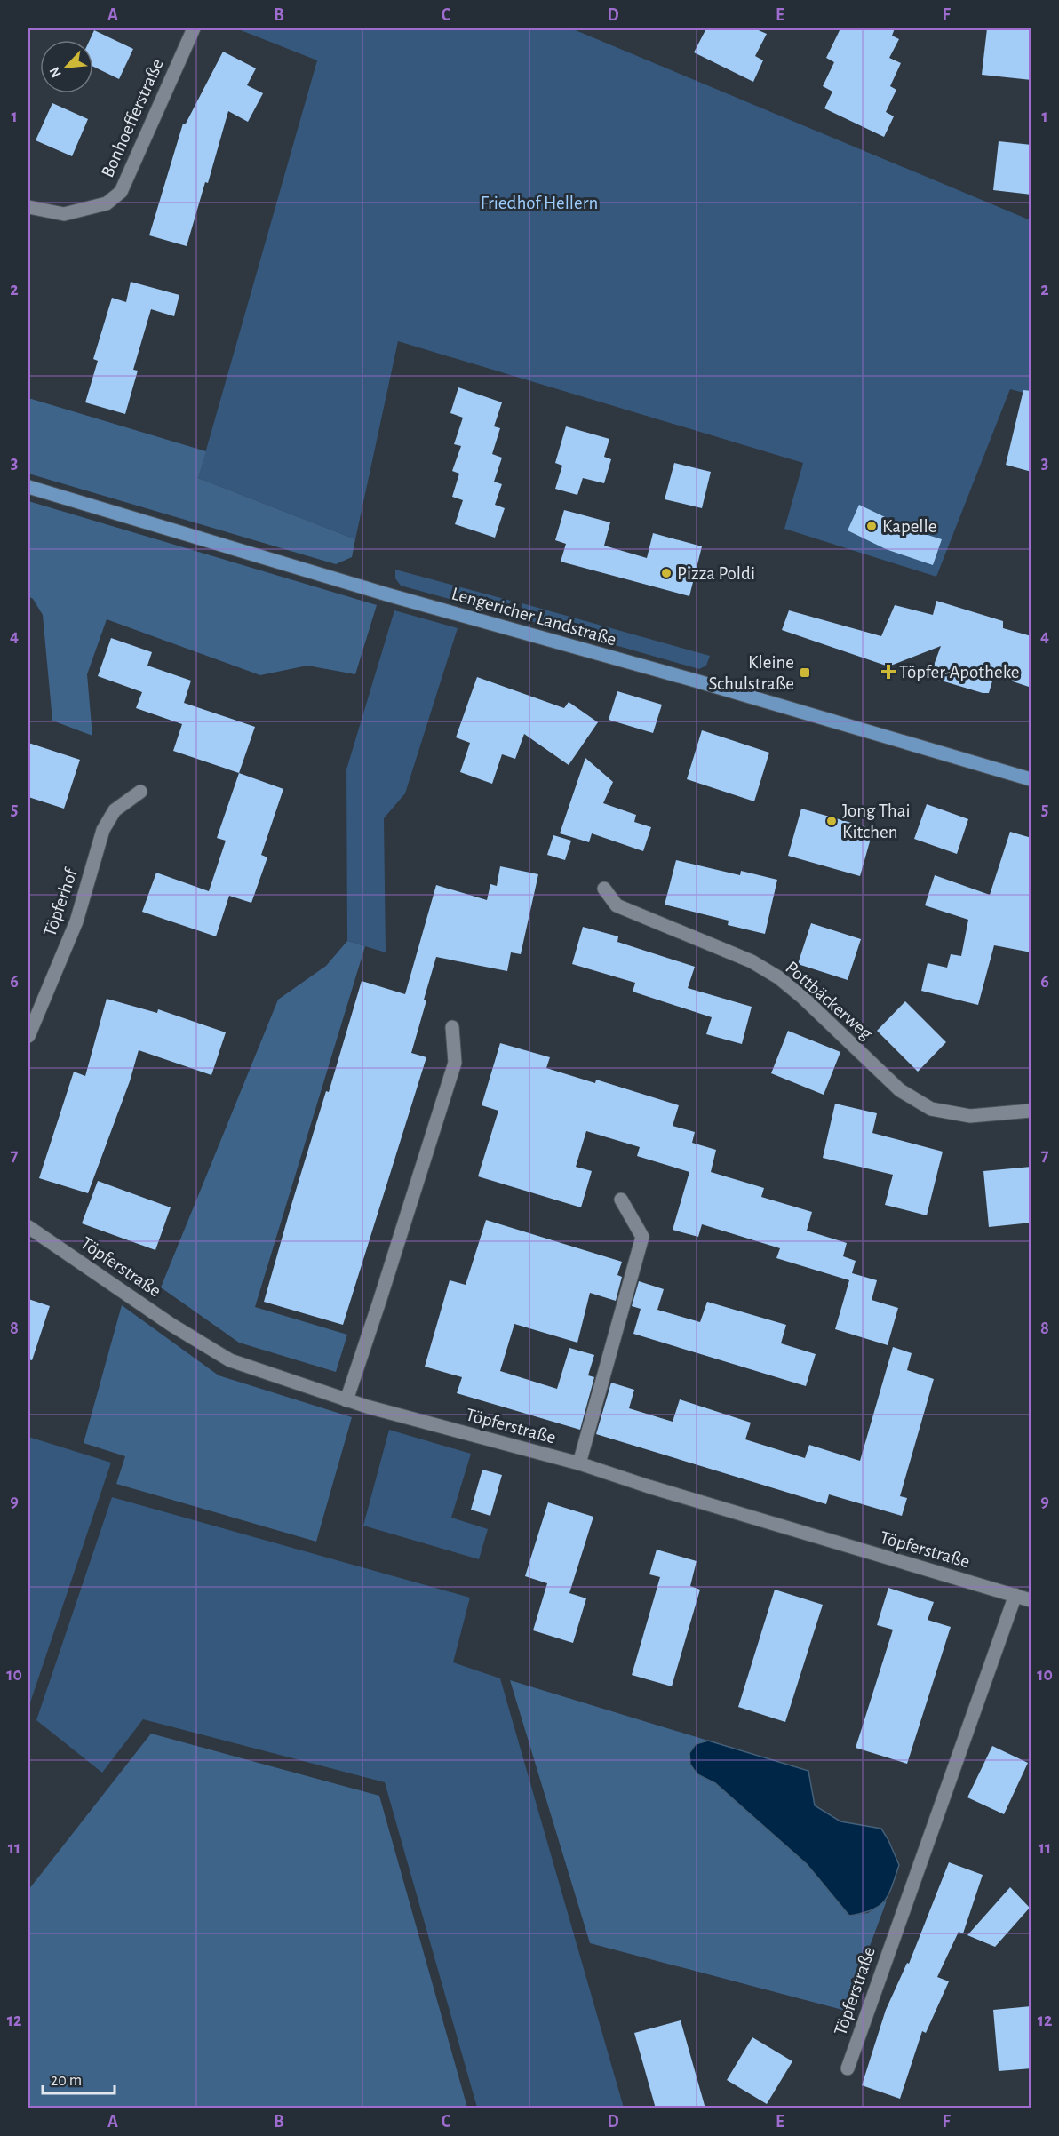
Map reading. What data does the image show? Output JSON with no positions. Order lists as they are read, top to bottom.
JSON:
{
  "streets": {
    "main road": ["Lengericher Landstraße"],
    "street": [
      "Bonhoefferstraße",
      "Töpferhof",
      "Pottbäckerweg",
      "Töpferstraße"
    ]
  },
  "parks": ["Friedhof Hellern"],
  "places": {
    "other": ["Kapelle", "Pizza Poldi", "Jong Thai Kitchen"],
    "health": ["Töpfer-Apotheke"],
    "transit": ["Kleine Schulstraße"]
  },
  "scale_bar": "20 m",
  "north": "bottom left",
  "grid": {
    "columns": [
      "A",
      "B",
      "C",
      "D",
      "E",
      "F"
    ],
    "rows": [
      "1",
      "2",
      "3",
      "4",
      "5",
      "6",
      "7",
      "8",
      "9",
      "10",
      "11",
      "12"
    ]
  }
}
